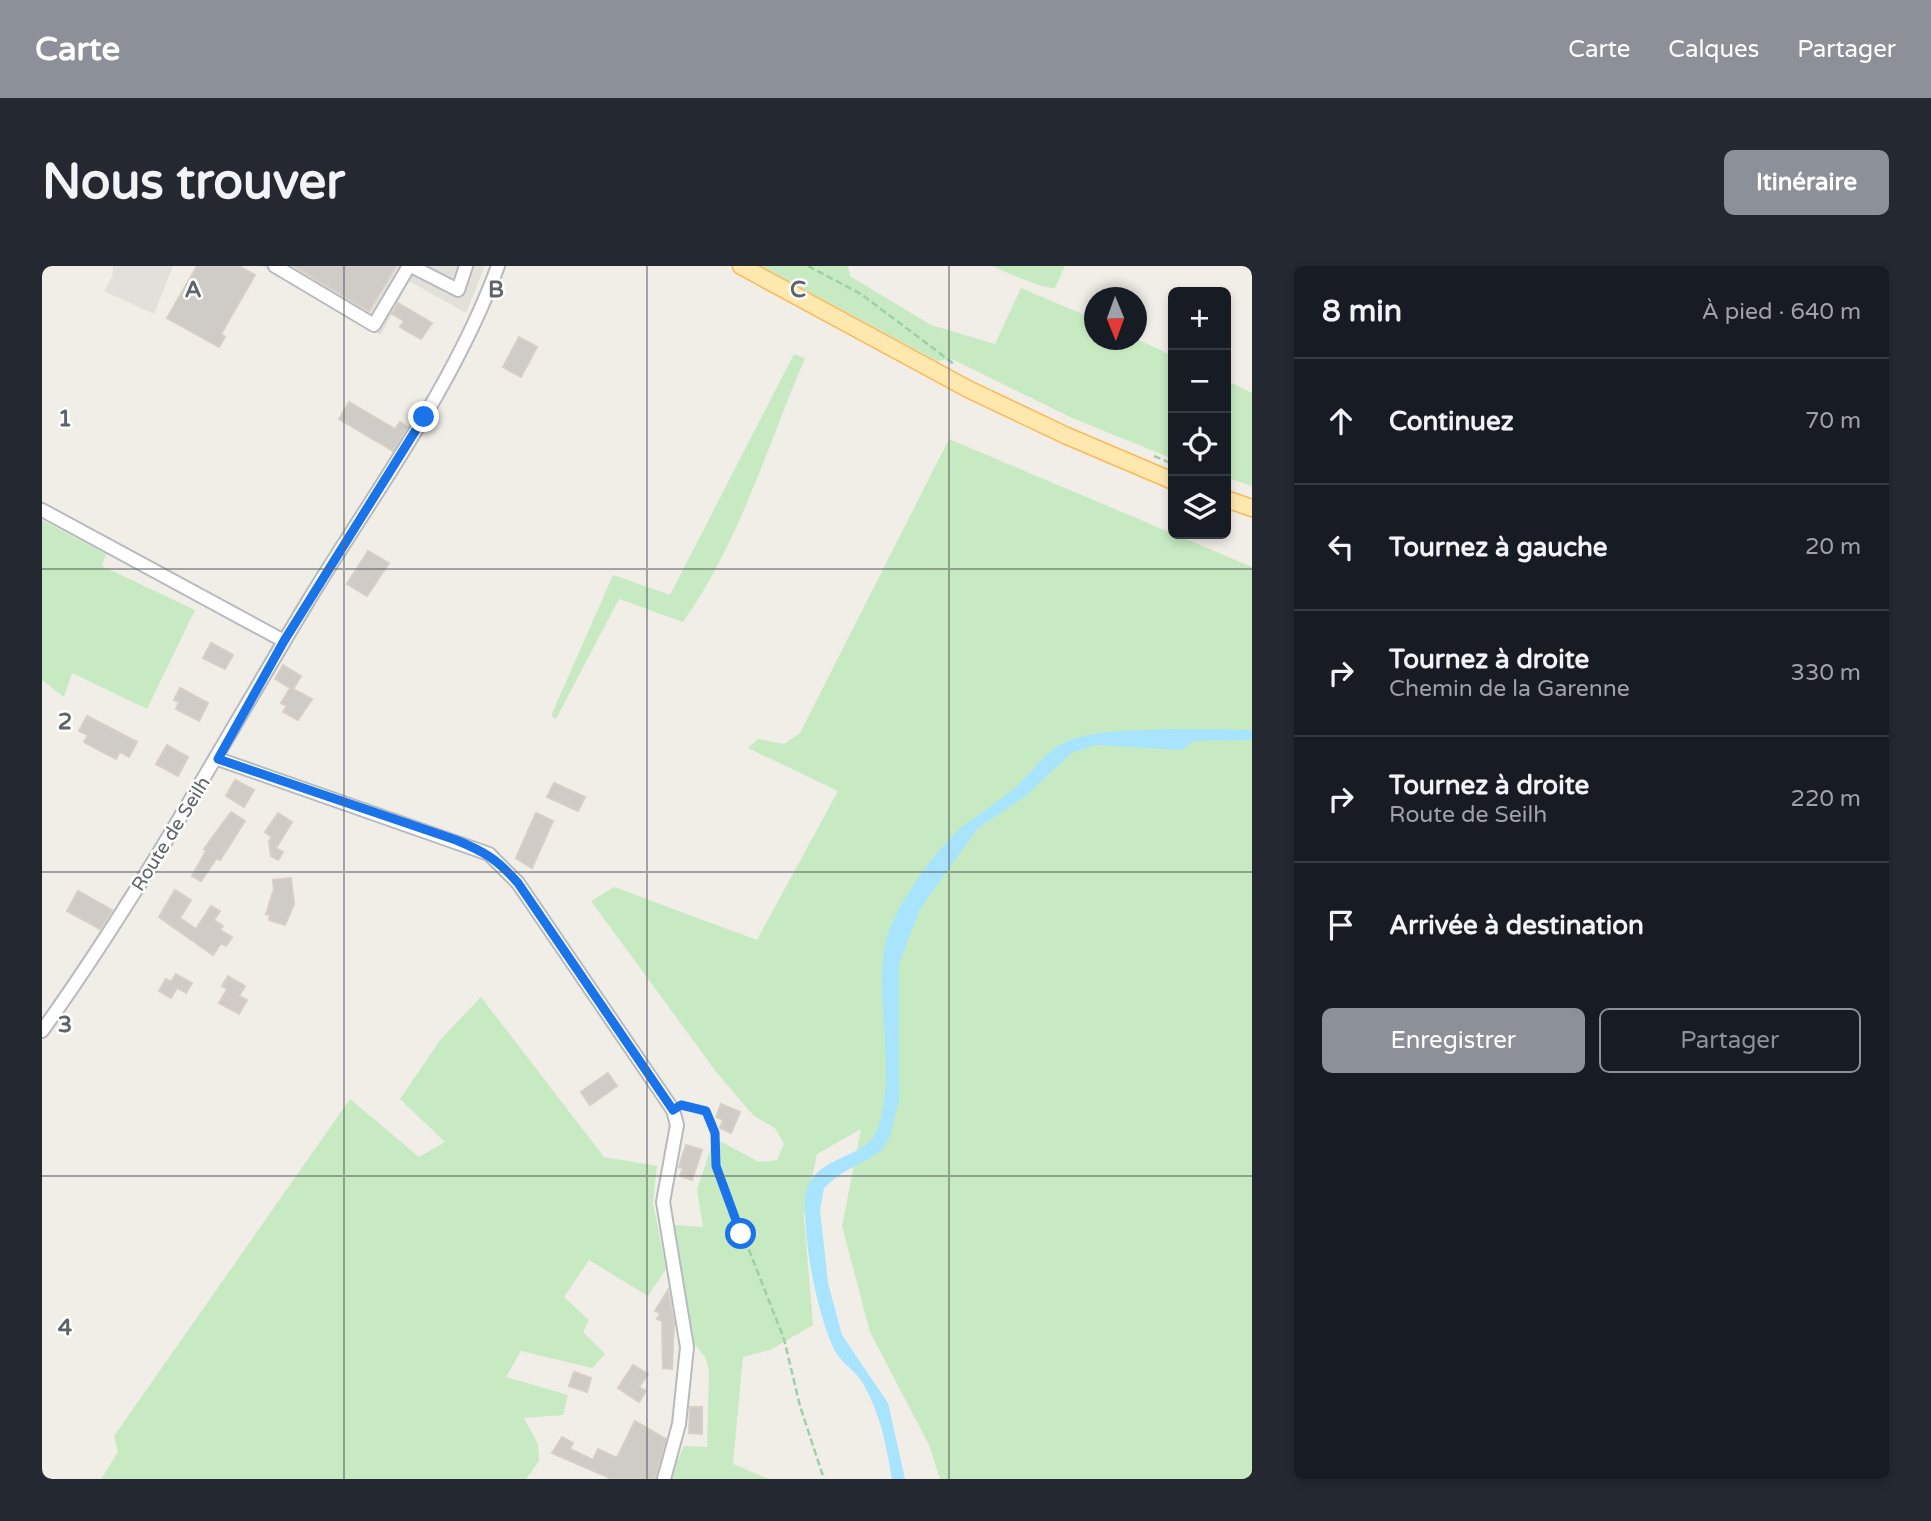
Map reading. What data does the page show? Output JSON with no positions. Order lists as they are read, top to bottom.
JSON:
{
  "streets": {
    "street": ["Route de Seilh"]
  },
  "north": "bottom",
  "page": {
    "header": "Carte",
    "nav": ["Carte", "Calques", "Partager"],
    "buttons": [
      "Itinéraire",
      ["Enregistrer", "Partager"]
    ],
    "title": "Nous trouver",
    "heading": ["8 min", "À pied · 640 m"],
    "map_buttons": ["+", "−"],
    "list": [
      ["Continuez", "70 m"],
      ["Tournez à gauche", "20 m"],
      ["Tournez à droite", "Chemin de la Garenne", "330 m"],
      ["Tournez à droite", "Route de Seilh", "220 m"],
      "Arrivée à destination"
    ]
  },
  "grid": {
    "columns": ["A", "B", "C"],
    "rows": [
      "1",
      "2",
      "3",
      "4"
    ]
  }
}
